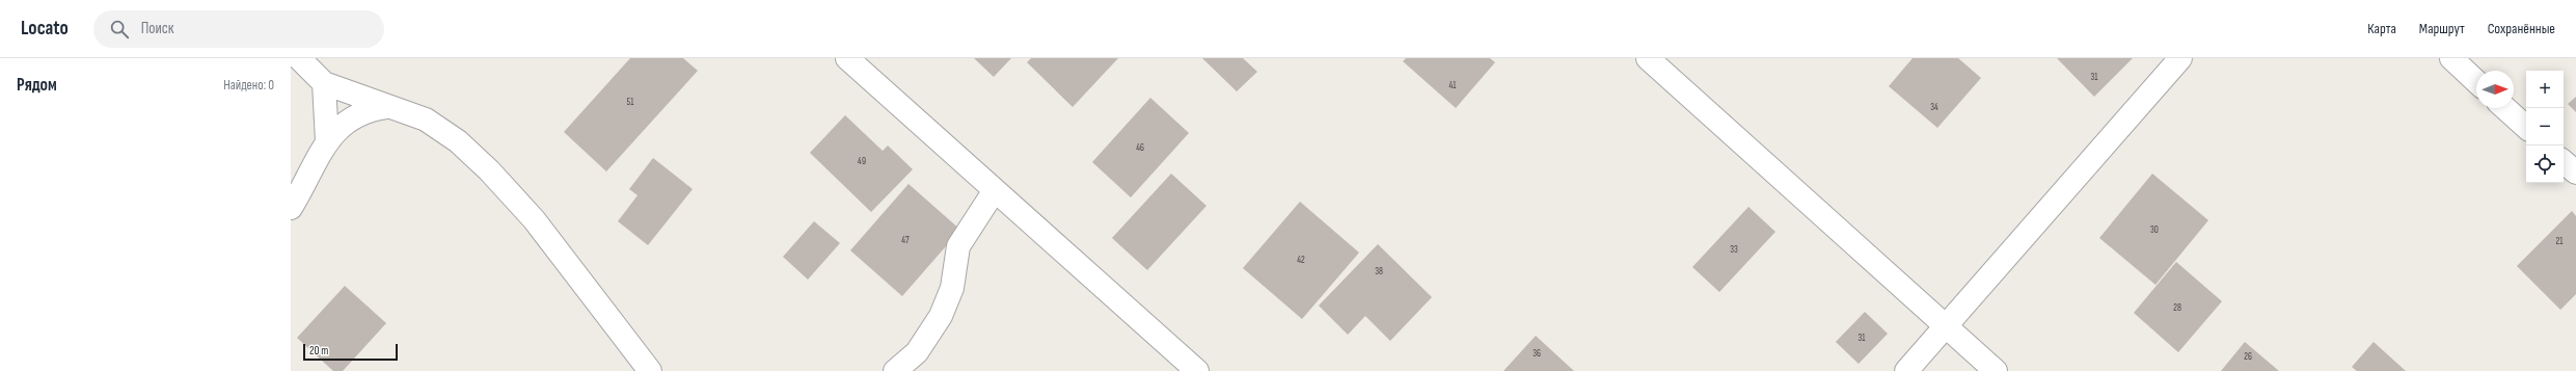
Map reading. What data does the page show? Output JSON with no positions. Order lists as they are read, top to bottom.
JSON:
{
  "house_numbers": [
    "31",
    "41",
    "51",
    "34",
    "46",
    "49",
    "30",
    "47",
    "21",
    "33",
    "42",
    "38",
    "28",
    "31",
    "36",
    "26"
  ],
  "scale_bar": "20 m",
  "north": "right",
  "page": {
    "header": "Locato",
    "search": "Поиск",
    "nav": ["Карта", "Маршрут", "Сохранённые"],
    "heading": ["Рядом", "Найдено: 0"],
    "map_buttons": ["+", "−"],
    "scale": "20 m"
  }
}
